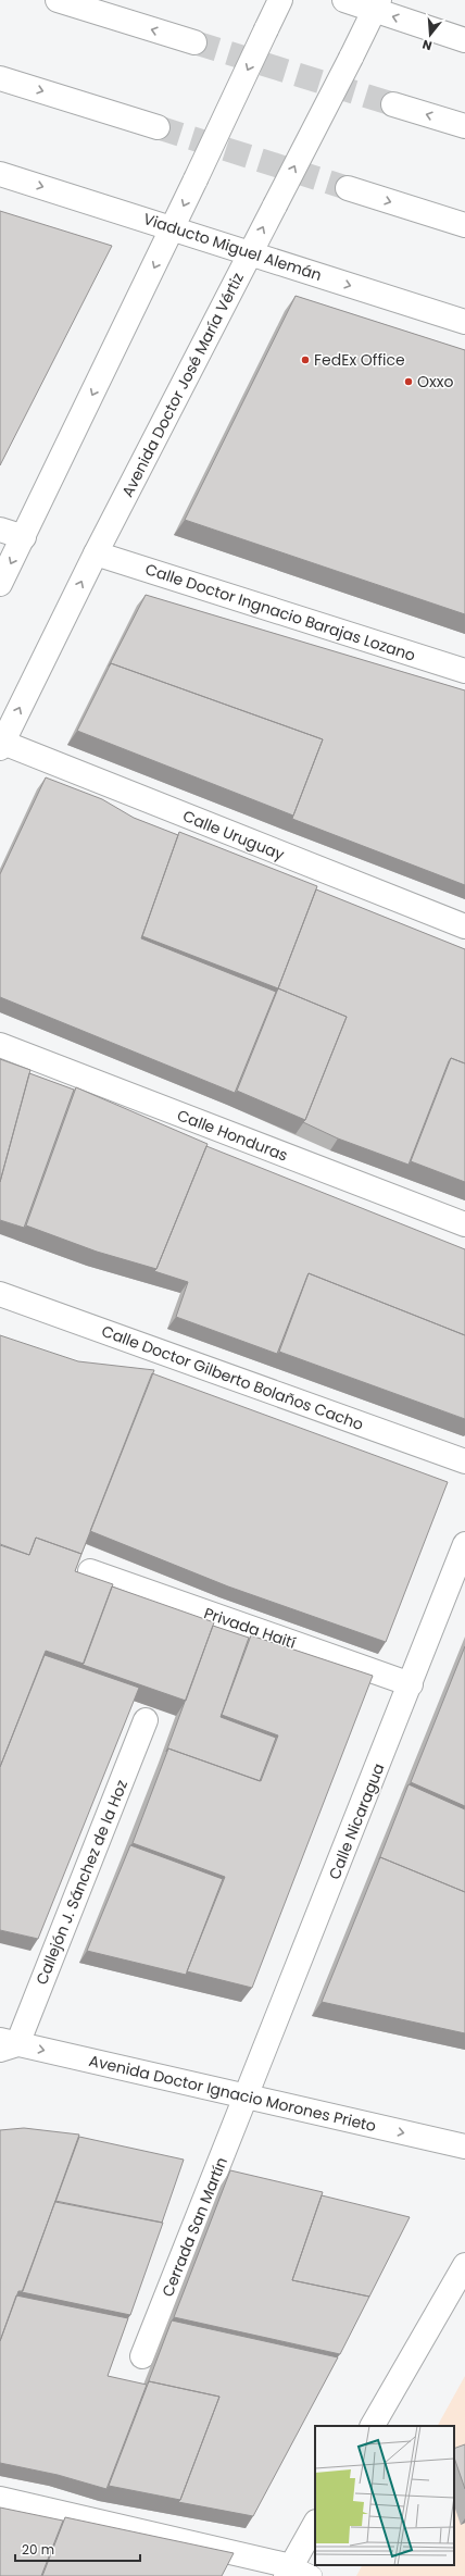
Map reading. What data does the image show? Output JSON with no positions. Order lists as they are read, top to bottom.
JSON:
{
  "streets": {
    "main road": [
      "Viaducto Miguel Alemán",
      "Avenida Doctor José María Vértiz",
      "Calle Doctor Ingnacio Barajas Lozano",
      "Calle Uruguay",
      "Calle Honduras",
      "Calle Doctor Gilberto Bolaños Cacho",
      "Privada Haití",
      "Calle Nicaragua",
      "Callejón J. Sánchez de la Hoz",
      "Avenida Doctor Ignacio Morones Prieto",
      "Cerrada San Martín"
    ]
  },
  "crossings": [
    ["Viaducto Miguel Alemán", "Avenida Doctor José María Vértiz"],
    ["Avenida Doctor José María Vértiz", "Calle Doctor Ingnacio Barajas Lozano"],
    ["Avenida Doctor José María Vértiz", "Calle Uruguay"],
    ["Privada Haití", "Calle Nicaragua"],
    ["Calle Nicaragua", "Avenida Doctor Ignacio Morones Prieto"],
    ["Calle Nicaragua", "Cerrada San Martín"],
    ["Callejón J. Sánchez de la Hoz", "Avenida Doctor Ignacio Morones Prieto"],
    ["Avenida Doctor Ignacio Morones Prieto", "Cerrada San Martín"]
  ],
  "one_way": ["Avenida Doctor Ignacio Morones Prieto"],
  "places": ["FedEx Office", "Oxxo"],
  "scale_bar": "20 m",
  "north": "bottom"
}
